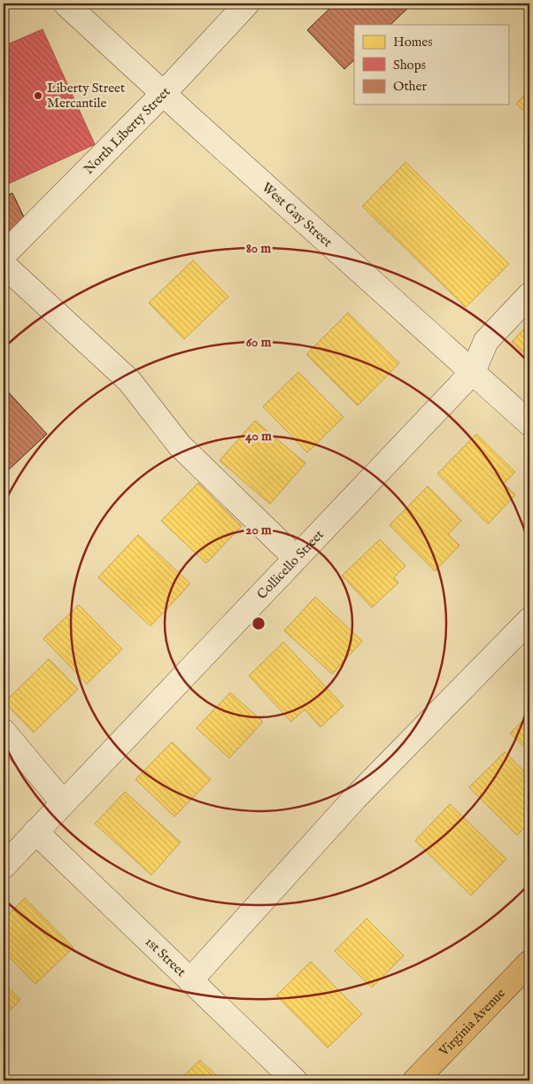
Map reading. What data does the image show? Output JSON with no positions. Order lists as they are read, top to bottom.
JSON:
{
  "streets": {
    "main road": ["Virginia Avenue"],
    "street": [
      "North Liberty Street",
      "West Gay Street",
      "Collicello Street",
      "1st Street"
    ]
  },
  "crossings": [
    ["North Liberty Street", "West Gay Street"],
    ["West Gay Street", "Collicello Street"],
    ["Collicello Street", "1st Street"]
  ],
  "places": ["Liberty Street Mercantile"],
  "legend": ["Homes", "Shops", "Other"],
  "rings": [
    "80 m",
    "60 m",
    "40 m",
    "20 m"
  ]
}
